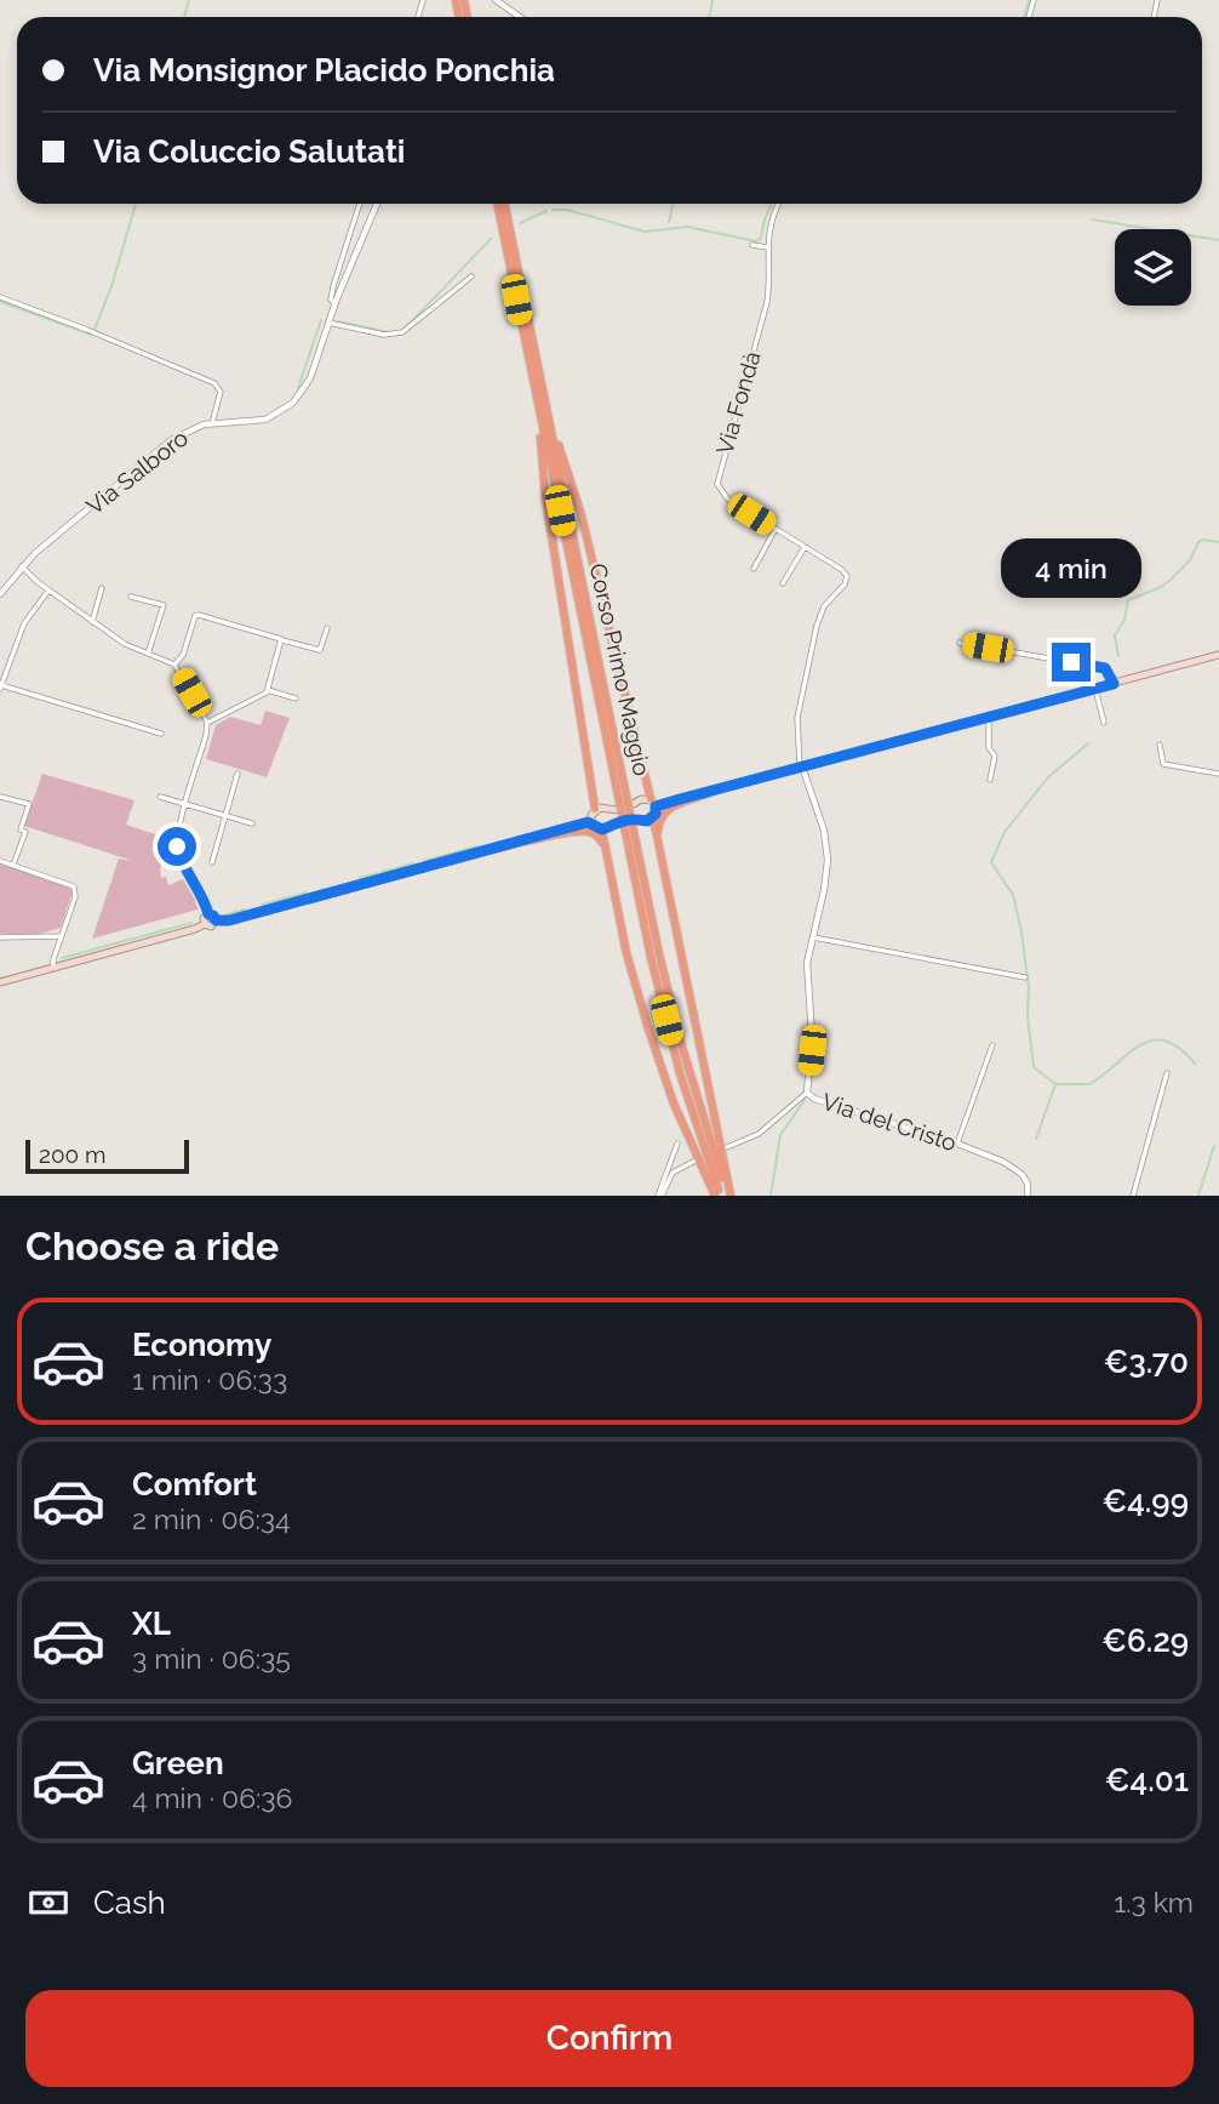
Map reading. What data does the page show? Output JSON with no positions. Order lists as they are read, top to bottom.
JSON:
{
  "streets": {
    "highway": ["Corso Primo Maggio"],
    "street": ["Via Fondà", "Via Salboro", "Via del Cristo"]
  },
  "crossings": [
    ["Via Fondà", "Via del Cristo"]
  ],
  "scale_bar": "200 m",
  "page": {
    "banner": ["Via Monsignor Placido Ponchia", "Via Coluccio Salutati"],
    "bubble": "4 min",
    "scale": "200 m",
    "heading": "Choose a ride",
    "list": [
      {
        "name": "Economy",
        "note": "1 min · 06:33",
        "value": "€3.70"
      },
      {
        "name": "Comfort",
        "note": "2 min · 06:34",
        "value": "€4.99"
      },
      {
        "name": "XL",
        "note": "3 min · 06:35",
        "value": "€6.29"
      },
      {
        "name": "Green",
        "note": "4 min · 06:36",
        "value": "€4.01"
      }
    ],
    "pay": ["Cash", "1.3 km"],
    "buttons": "Confirm"
  }
}
